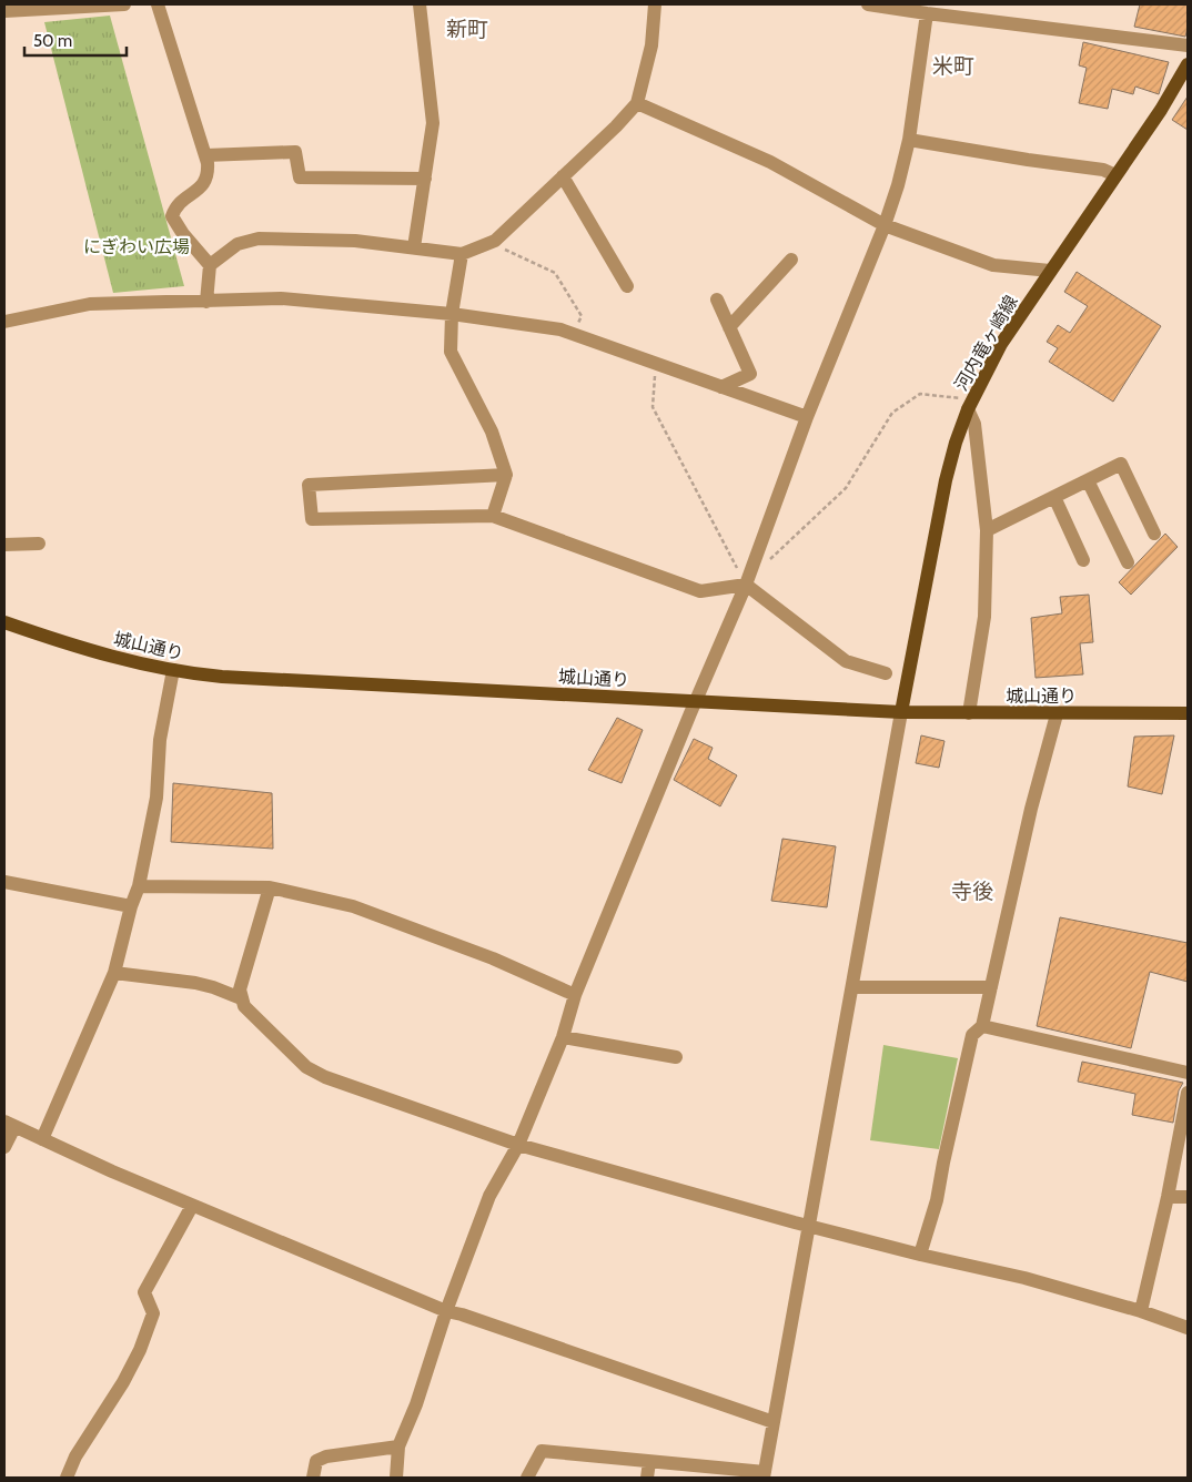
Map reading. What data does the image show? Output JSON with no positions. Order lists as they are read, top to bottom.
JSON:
{
  "streets": {
    "main road": ["河内竜ヶ崎線", "城山通り"]
  },
  "crossings": [
    ["河内竜ヶ崎線", "城山通り"]
  ],
  "districts": ["新町", "米町", "寺後"],
  "parks": ["にぎわい広場"],
  "scale_bar": "50 m"
}
